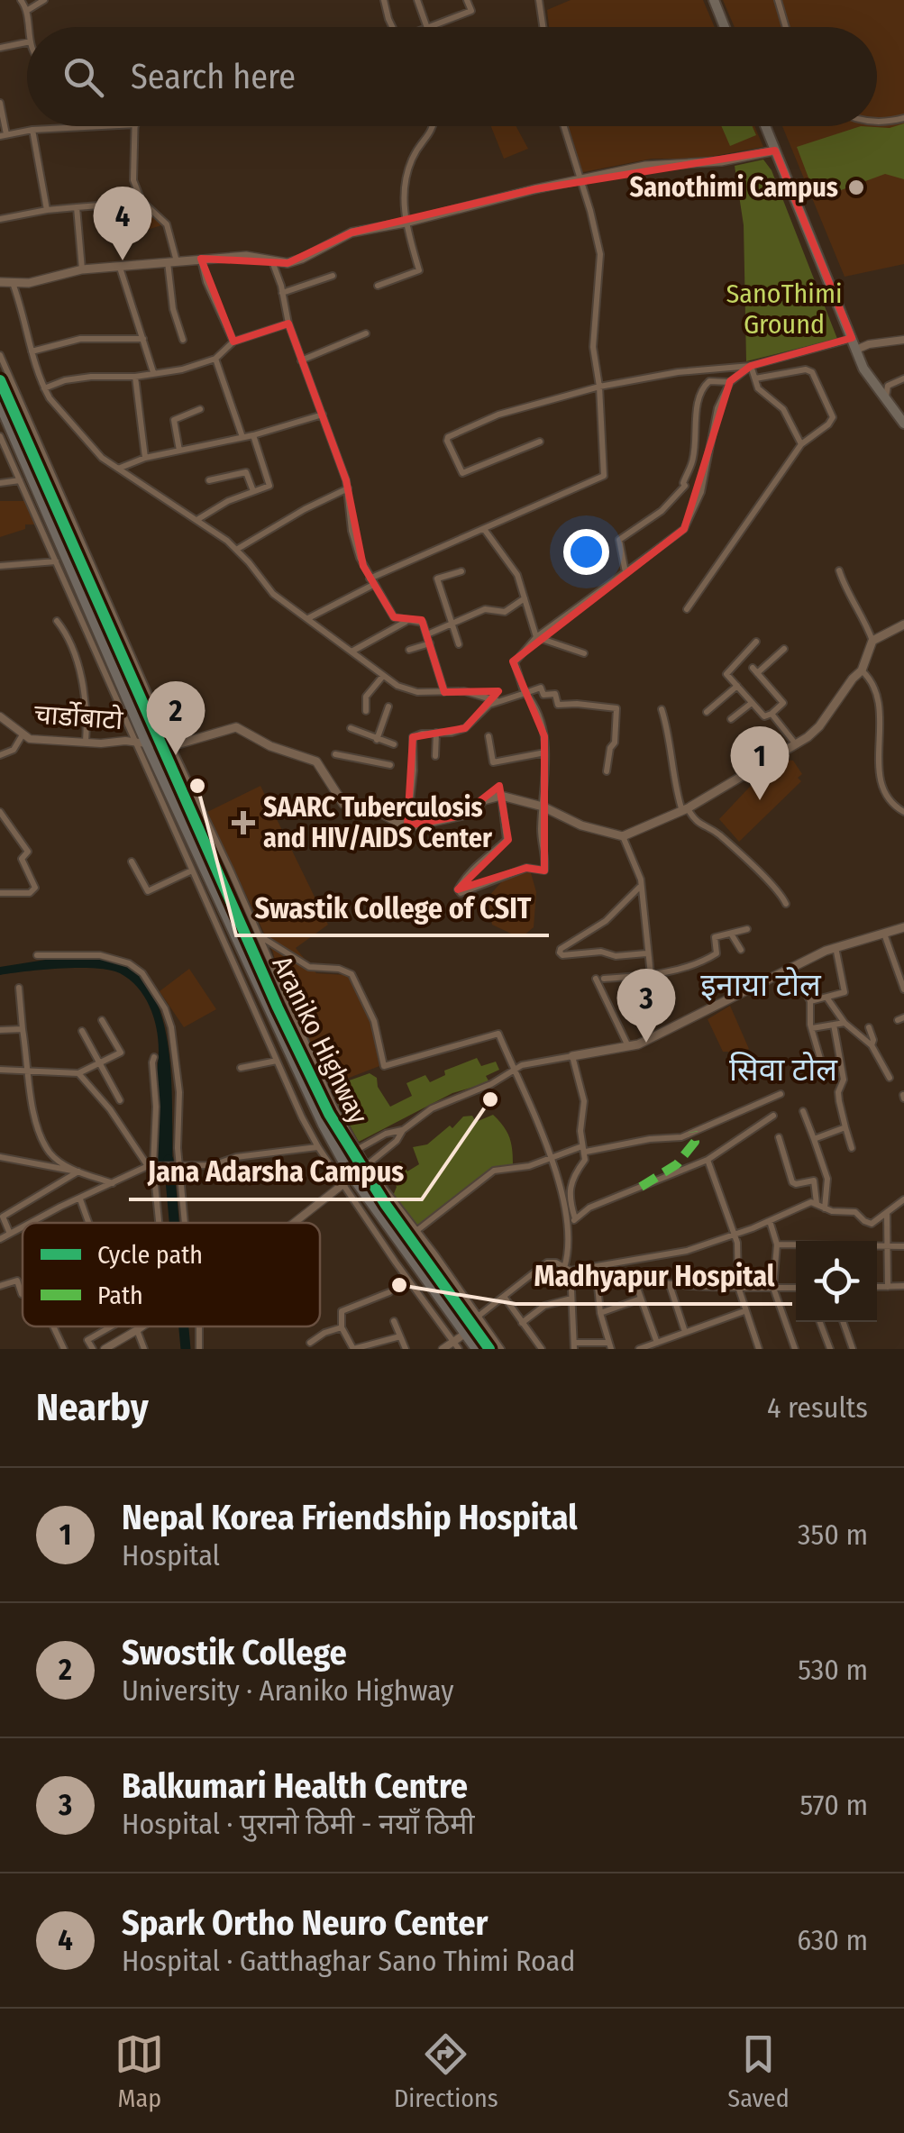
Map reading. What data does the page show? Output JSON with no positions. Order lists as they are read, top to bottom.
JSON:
{
  "streets": {
    "highway": ["Araniko Highway"],
    "street": ["चार्डोबाटो"]
  },
  "crossings": [
    ["चार्डोबाटो", "Araniko Highway"]
  ],
  "districts": ["इनाया टोल", "सिवा टोल"],
  "parks": ["SanoThimi Ground"],
  "places": {
    "other": [
      "Sanothimi Campus",
      "Swastik College of CSIT",
      "Jana Adarsha Campus",
      "Madhyapur Hospital"
    ],
    "health": ["SAARC Tuberculosis and HIV/AIDS Center"]
  },
  "legend": ["Cycle path", "Path"],
  "page": {
    "search": "Search here",
    "pins": [
      "4",
      "2",
      "1",
      "3"
    ],
    "heading": ["Nearby", "4 results"],
    "list": [
      {
        "mark": "1",
        "name": "Nepal Korea Friendship Hospital",
        "note": "Hospital",
        "value": "350 m"
      },
      {
        "mark": "2",
        "name": "Swostik College",
        "note": "University · Araniko Highway",
        "value": "530 m"
      },
      {
        "mark": "3",
        "name": "Balkumari Health Centre",
        "note": "Hospital · पुरानो ठिमी - नयाँ ठिमी",
        "value": "570 m"
      },
      {
        "mark": "4",
        "name": "Spark Ortho Neuro Center",
        "note": "Hospital · Gatthaghar Sano Thimi Road",
        "value": "630 m"
      }
    ],
    "nav": ["Map", "Directions", "Saved"]
  }
}
